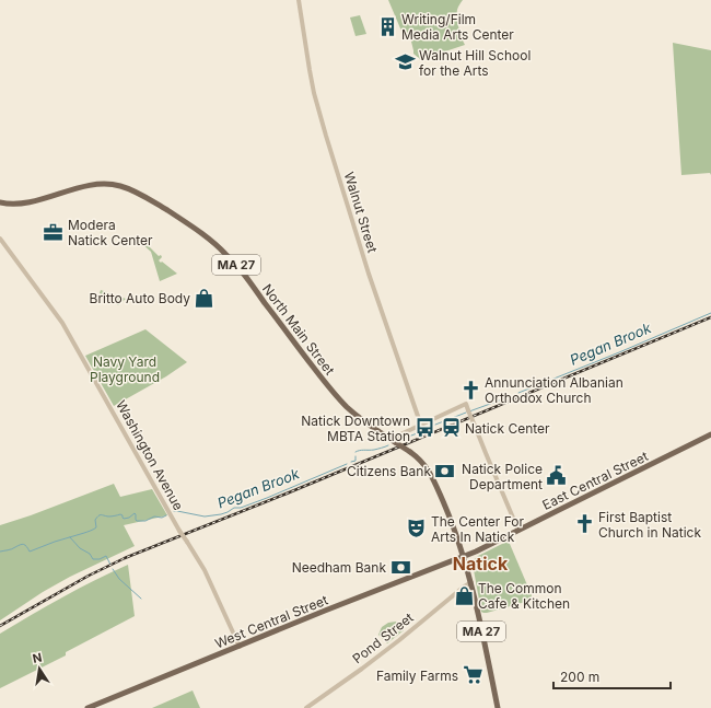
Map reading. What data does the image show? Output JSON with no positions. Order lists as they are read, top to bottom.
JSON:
{
  "streets": {
    "main road": [
      "MA 27",
      "North Main Street",
      "East Central Street",
      "West Central Street"
    ],
    "street": ["Walnut Street", "Washington Avenue", "Pond Street"]
  },
  "crossings": [
    ["MA 27", "North Main Street"],
    ["MA 27", "East Central Street"],
    ["MA 27", "West Central Street"],
    ["MA 27", "Pond Street"],
    ["North Main Street", "East Central Street"],
    ["North Main Street", "West Central Street"],
    ["Washington Avenue", "West Central Street"],
    ["East Central Street", "West Central Street"]
  ],
  "districts": ["Natick"],
  "water": ["Pegan Brook"],
  "parks": ["Navy Yard Playground"],
  "places": {
    "building": ["Writing/Film Media Arts Center"],
    "school or university": ["Walnut Hill School for the Arts"],
    "office": ["Modera Natick Center"],
    "shop": ["Britto Auto Body", "The Common Cafe & Kitchen"],
    "church": ["Annunciation Albanian Orthodox Church", "First Baptist Church in Natick"],
    "bus stop": ["Natick Downtown MBTA Station"],
    "station": ["Natick Center"],
    "bank": ["Citizens Bank", "Needham Bank"],
    "public building": ["Natick Police Department"],
    "theatre": ["The Center For Arts In Natick"],
    "supermarket": ["Family Farms"]
  },
  "scale_bar": "200 m",
  "north": "top"
}
